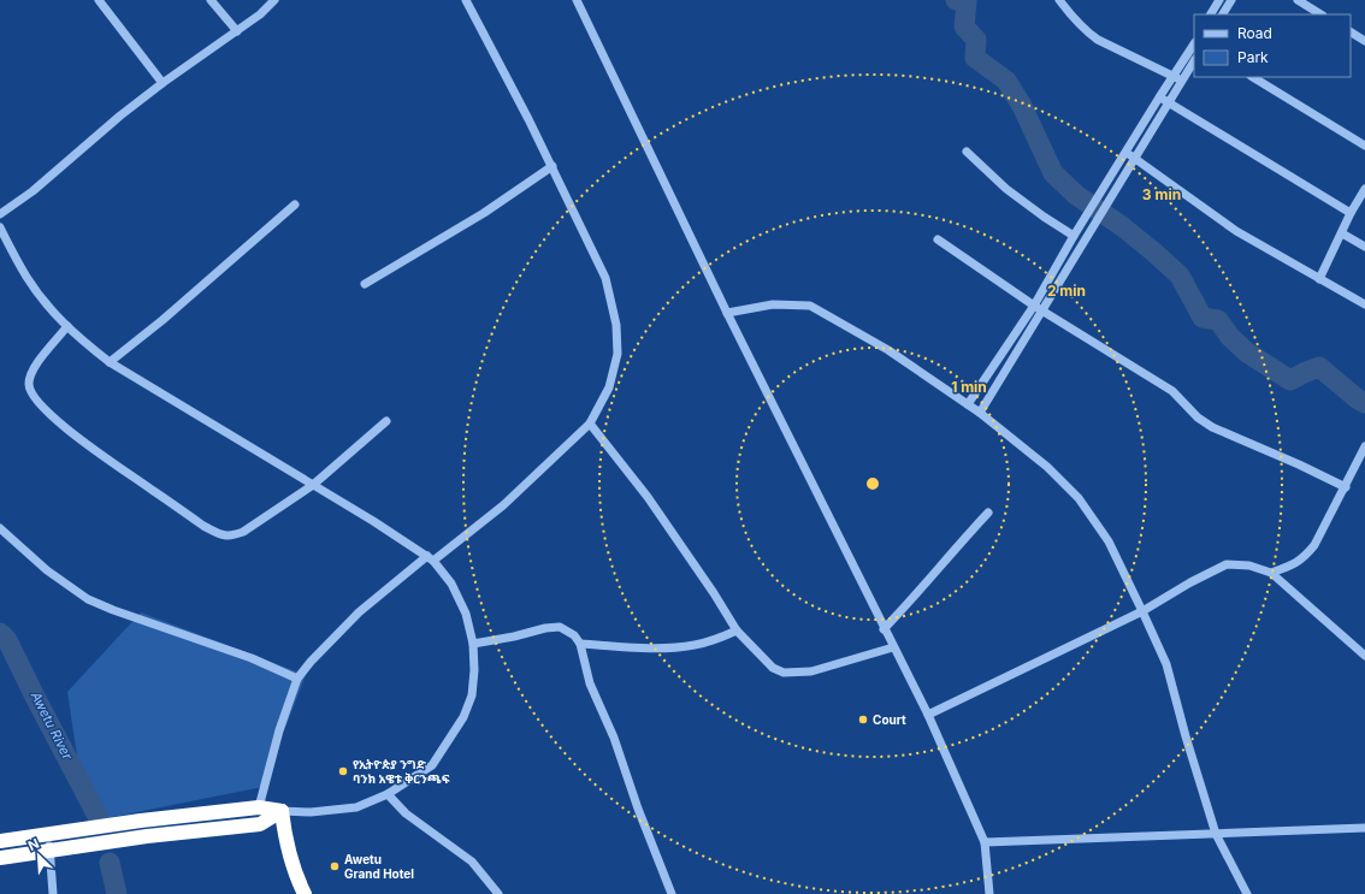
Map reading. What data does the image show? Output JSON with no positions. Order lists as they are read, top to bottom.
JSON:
{
  "water": ["Awetu River"],
  "places": ["Court", "የኢትዮጵያ ንግድ ባንክ አዌቱ ቅርንጫፍ", "Awetu Grand Hotel"],
  "legend": ["Road", "Park"],
  "north": "top left",
  "rings": ["3 min", "2 min", "1 min"]
}
